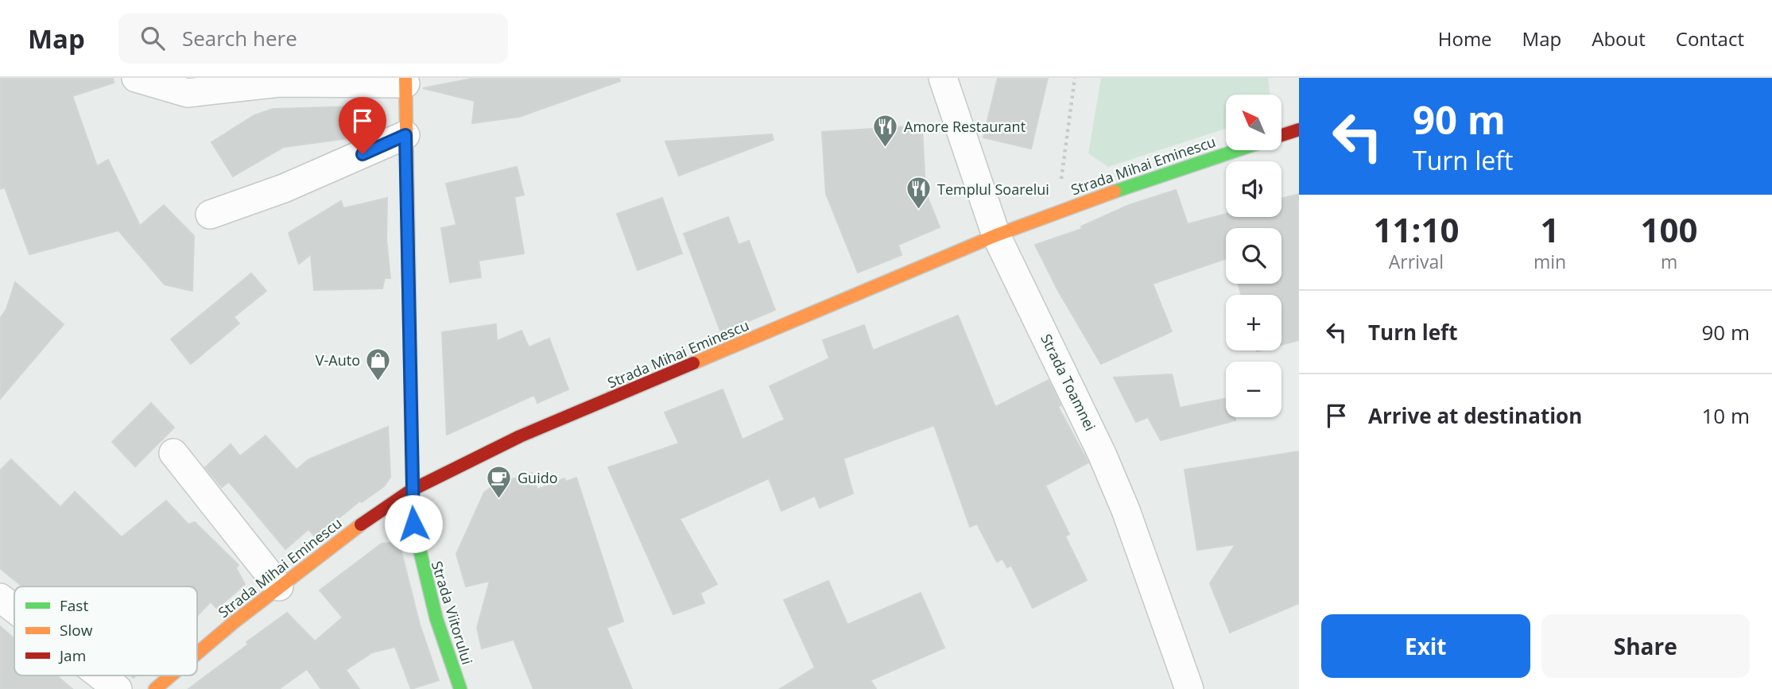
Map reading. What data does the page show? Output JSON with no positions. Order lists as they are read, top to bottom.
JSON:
{
  "streets": {
    "main road": ["Strada Mihai Eminescu", "Strada Viitorului"],
    "street": ["Strada Toamnei"]
  },
  "crossings": [
    ["Strada Mihai Eminescu", "Strada Toamnei"],
    ["Strada Mihai Eminescu", "Strada Viitorului"]
  ],
  "places": {
    "restaurant": ["Amore Restaurant", "Templul Soarelui"],
    "shop": ["V-Auto"],
    "cafe": ["Guido"]
  },
  "legend": ["Fast", "Slow", "Jam"],
  "north": "top left",
  "page": {
    "header": "Map",
    "search": "Search here",
    "nav": [
      "Home",
      "Map",
      "About",
      "Contact"
    ],
    "turn": ["90 m", "Turn left"],
    "map_buttons": ["+", "−"],
    "eta": [
      "11:10",
      "Arrival",
      "1",
      "min",
      "100",
      "m"
    ],
    "list": [
      {
        "name": "Turn left",
        "value": "90 m"
      },
      {
        "name": "Arrive at destination",
        "value": "10 m"
      }
    ],
    "buttons": ["Exit", "Share"]
  }
}
